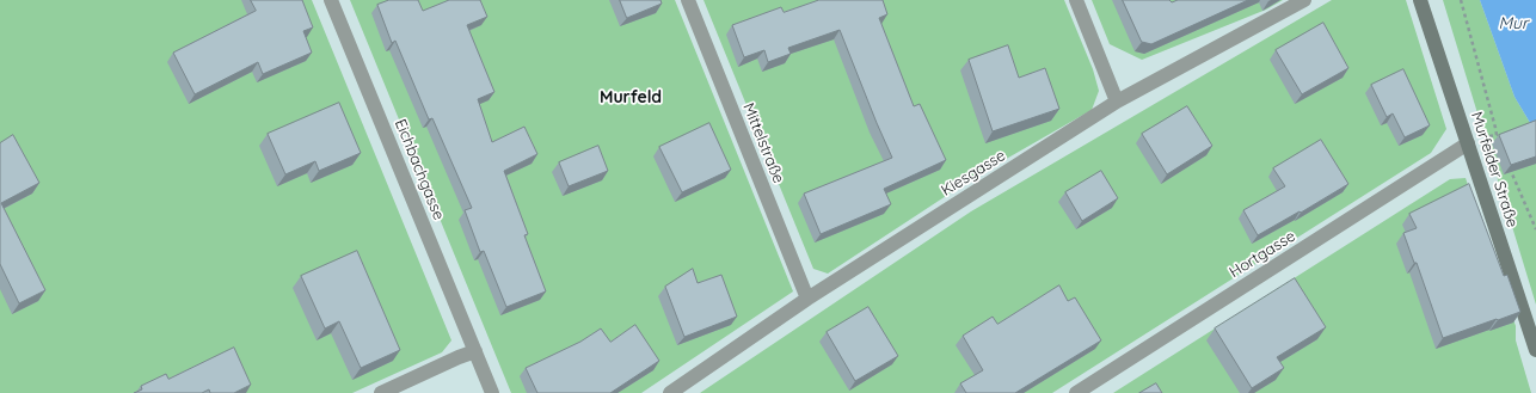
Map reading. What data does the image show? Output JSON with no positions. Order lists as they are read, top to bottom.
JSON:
{
  "streets": {
    "street": [
      "Mittelstraße",
      "Eichbachgasse",
      "Murfelder Straße",
      "Kiesgasse",
      "Hortgasse"
    ]
  },
  "crossings": [
    ["Mittelstraße", "Kiesgasse"],
    ["Murfelder Straße", "Hortgasse"]
  ],
  "districts": ["Murfeld"],
  "water": ["Mur"]
}
